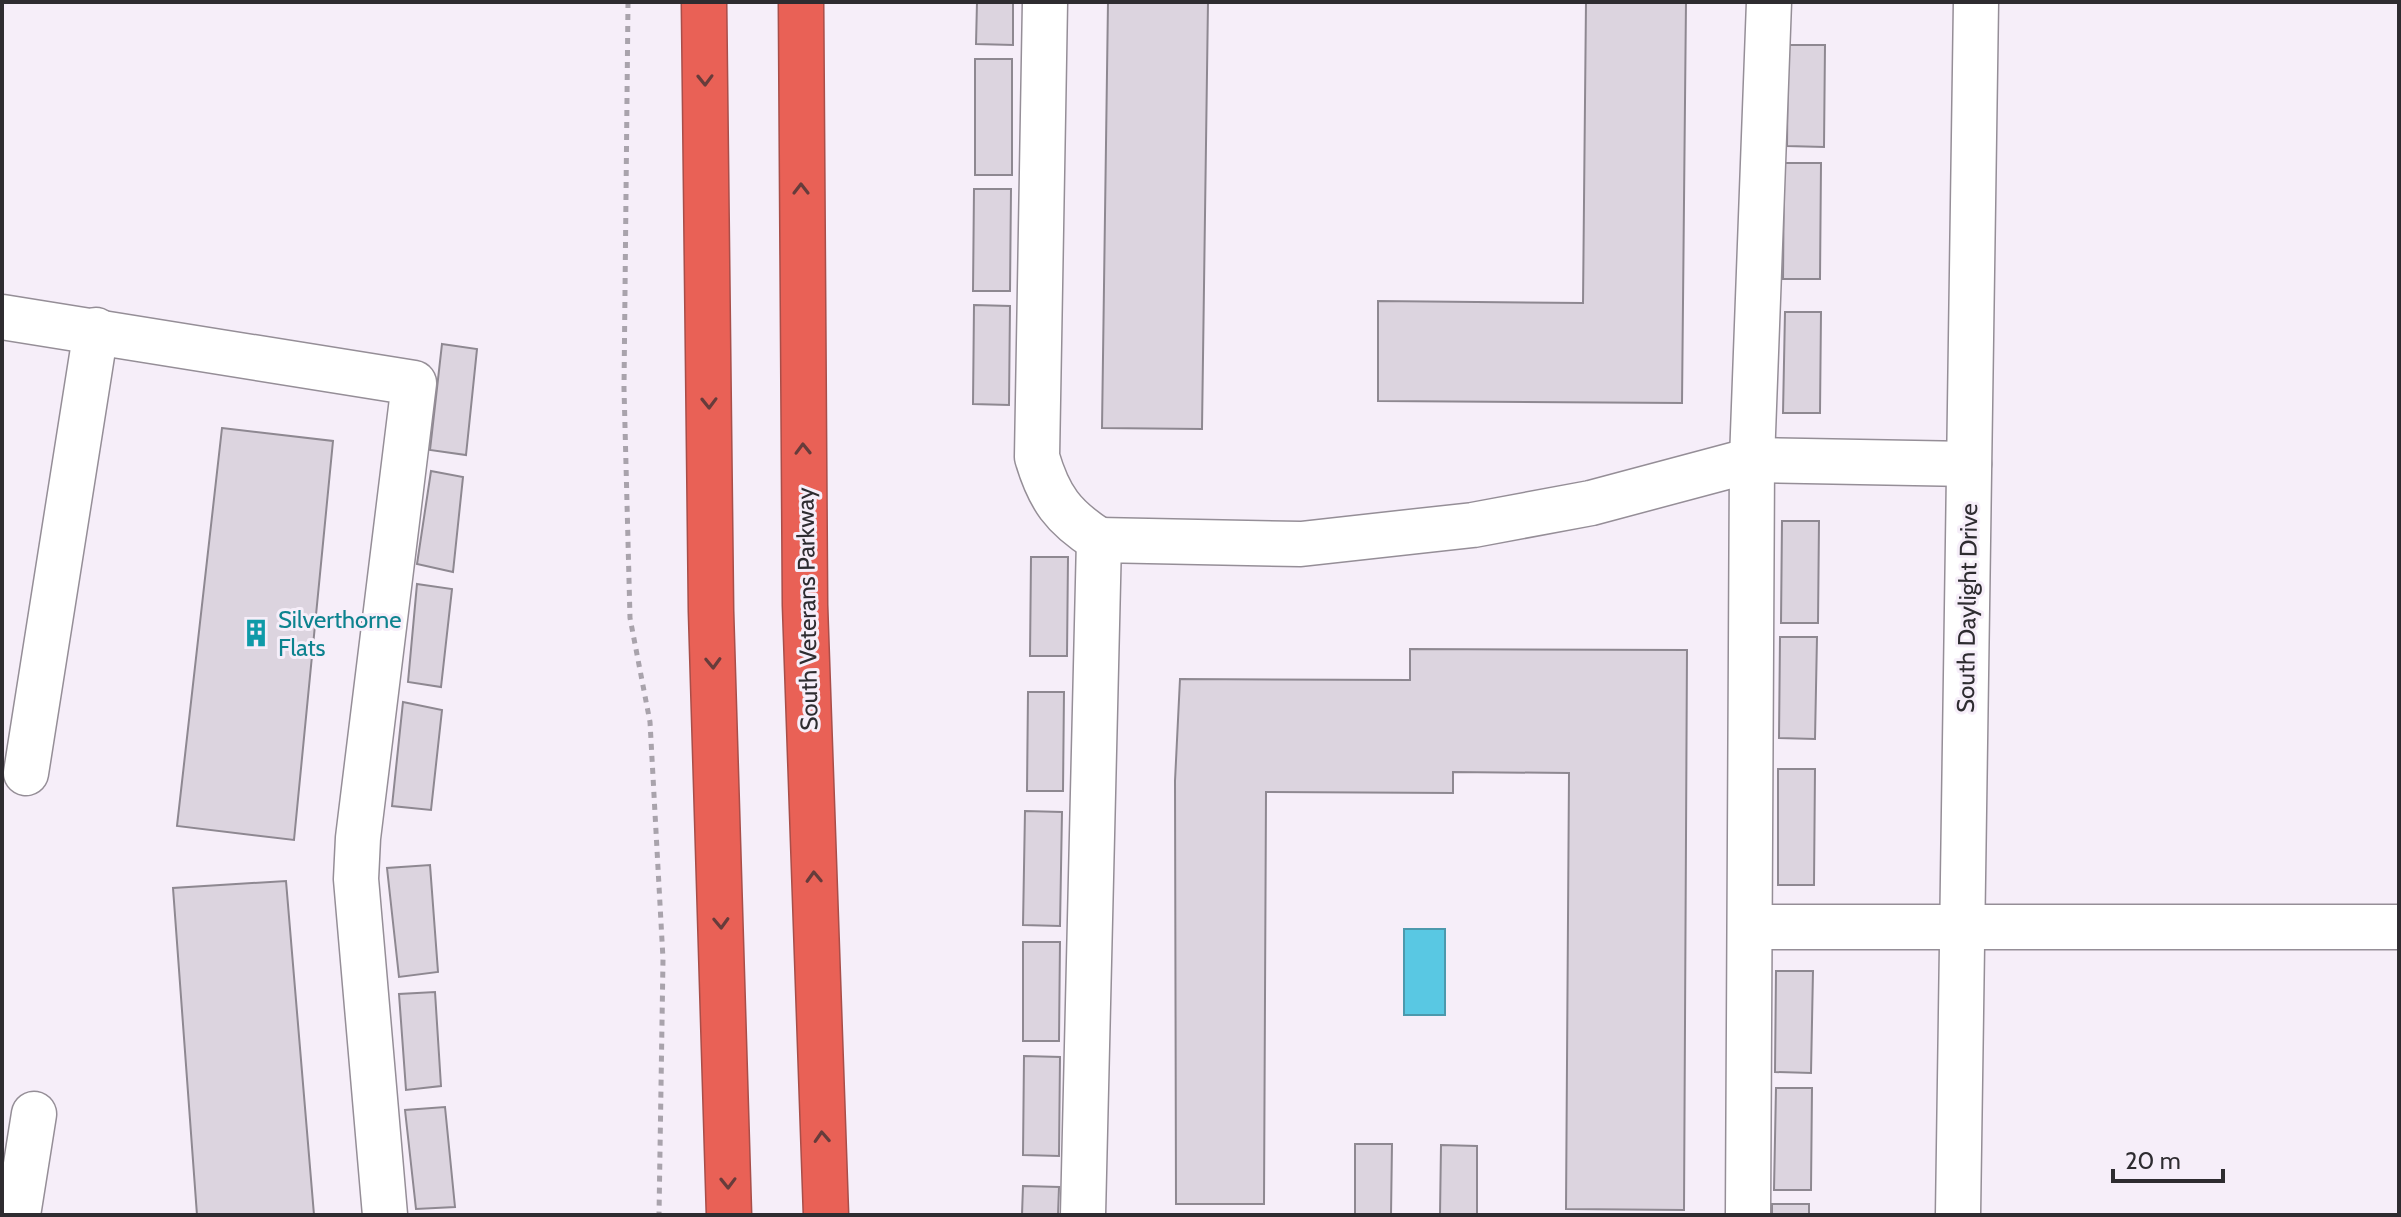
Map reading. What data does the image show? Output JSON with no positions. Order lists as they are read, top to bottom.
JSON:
{
  "streets": {
    "highway": ["South Veterans Parkway"],
    "street": ["South Daylight Drive"]
  },
  "places": {
    "building": ["Silverthorne Flats"]
  },
  "scale_bar": "20 m"
}
